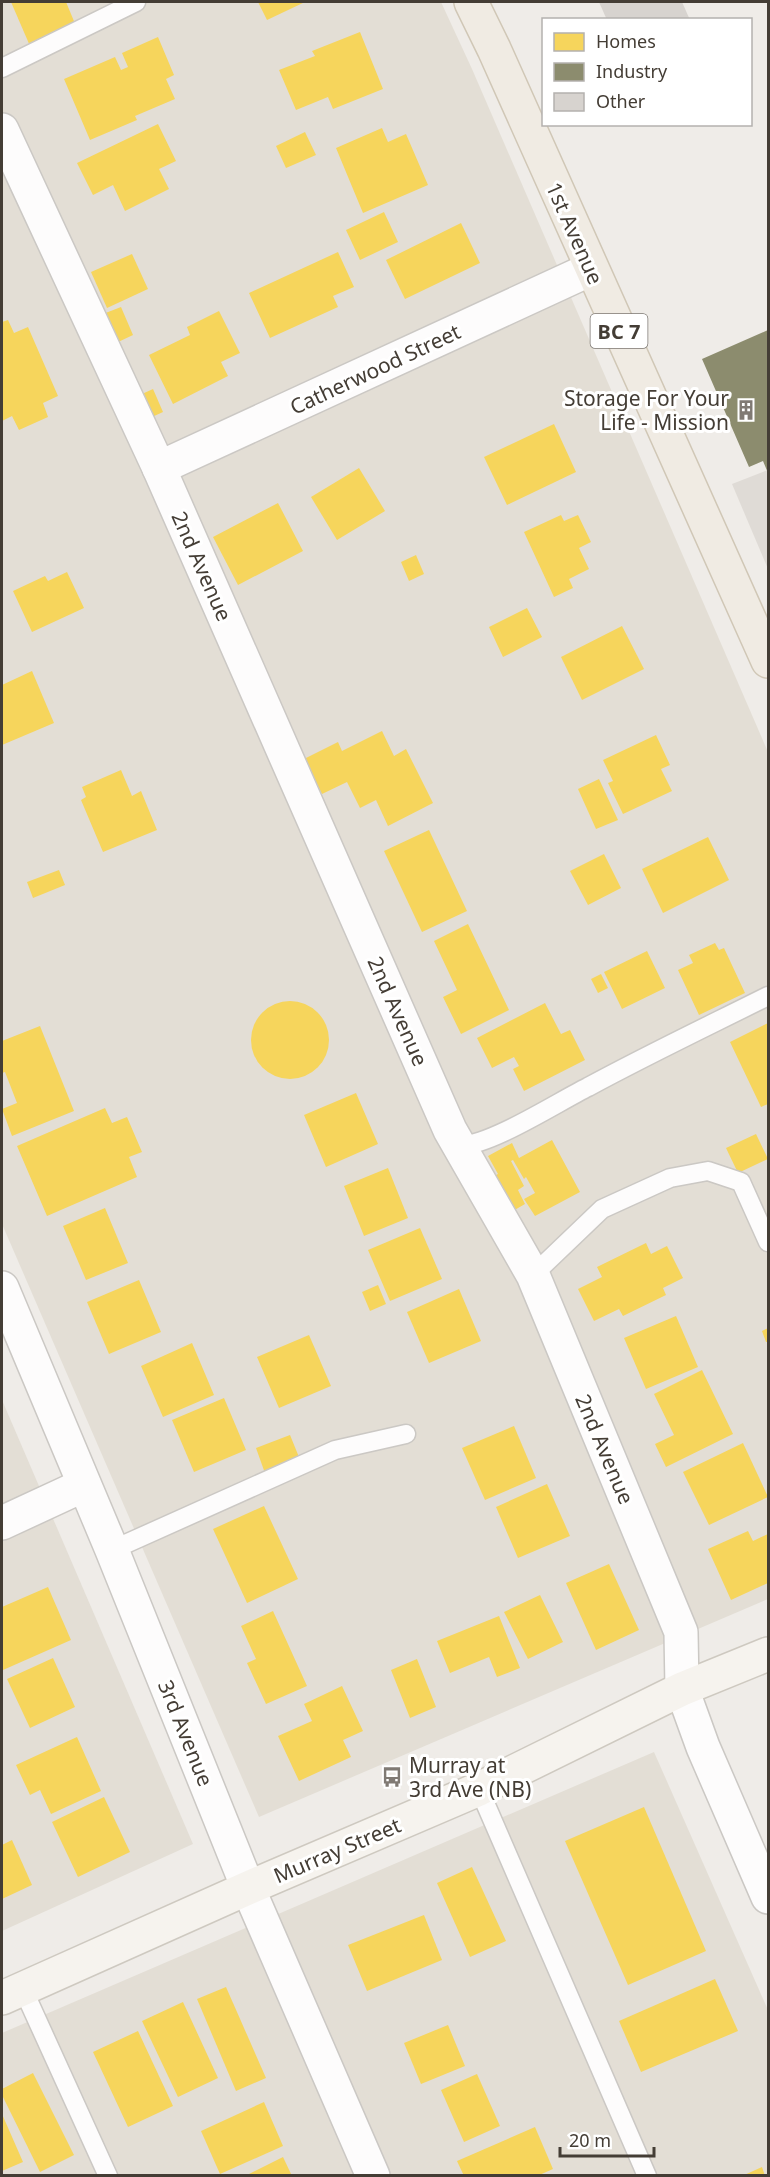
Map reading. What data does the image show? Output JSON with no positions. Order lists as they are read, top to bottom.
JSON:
{
  "streets": {
    "main road": ["1st Avenue", "BC 7"],
    "street": [
      "Catherwood Street",
      "2nd Avenue",
      "3rd Avenue",
      "Murray Street"
    ]
  },
  "crossings": [
    ["1st Avenue", "Catherwood Street"],
    ["Catherwood Street", "2nd Avenue"],
    ["2nd Avenue", "Murray Street"],
    ["3rd Avenue", "Murray Street"]
  ],
  "places": {
    "building": ["Storage For Your Life - Mission"],
    "bus stop": ["Murray at 3rd Ave (NB)"]
  },
  "legend": ["Homes", "Industry", "Other"],
  "scale_bar": "20 m"
}
